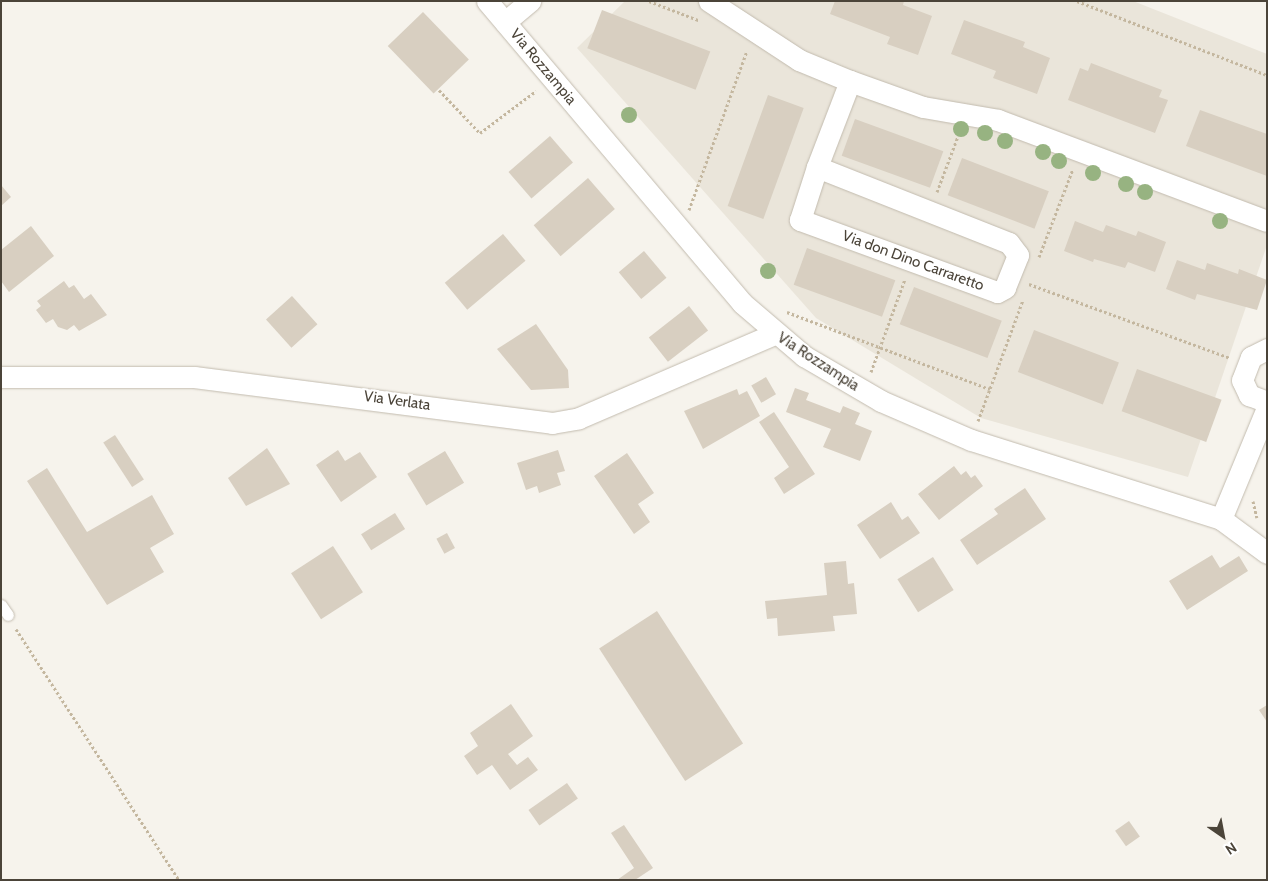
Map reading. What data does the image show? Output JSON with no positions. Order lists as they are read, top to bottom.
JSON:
{
  "streets": {
    "street": ["Via Rozzampia", "Via don Dino Carraretto", "Via Verlata"]
  },
  "crossings": [
    ["Via Rozzampia", "Via Verlata"]
  ],
  "north": "bottom right"
}
